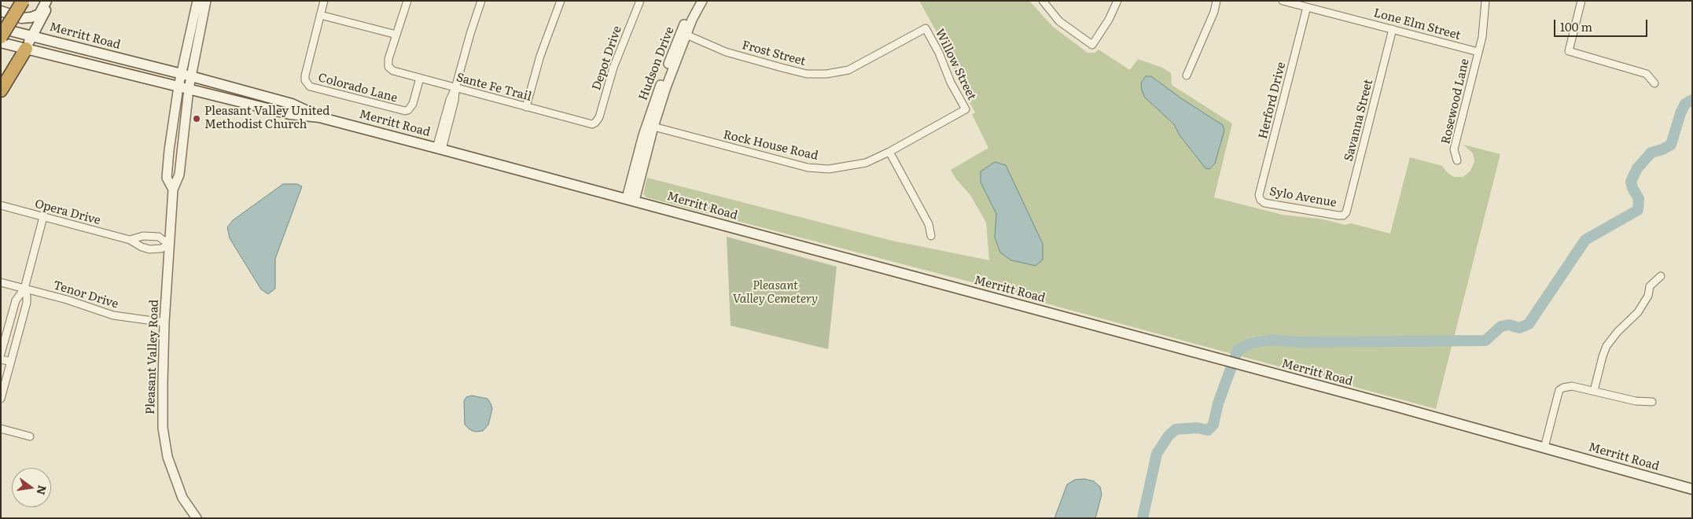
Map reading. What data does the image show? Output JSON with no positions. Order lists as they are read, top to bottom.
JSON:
{
  "streets": {
    "main road": ["Merritt Road"],
    "street": [
      "Lone Elm Street",
      "Frost Street",
      "Depot Drive",
      "Hudson Drive",
      "Willow Street",
      "Sante Fe Trail",
      "Colorado Lane",
      "Herford Drive",
      "Rosewood Lane",
      "Savanna Street",
      "Rock House Road",
      "Sylo Avenue",
      "Opera Drive",
      "Tenor Drive",
      "Pleasant Valley Road"
    ]
  },
  "crossings": [
    ["Lone Elm Street", "Herford Drive"],
    ["Lone Elm Street", "Rosewood Lane"],
    ["Lone Elm Street", "Savanna Street"],
    ["Merritt Road", "Hudson Drive"],
    ["Merritt Road", "Pleasant Valley Road"],
    ["Frost Street", "Hudson Drive"],
    ["Frost Street", "Willow Street"],
    ["Depot Drive", "Sante Fe Trail"],
    ["Hudson Drive", "Rock House Road"],
    ["Willow Street", "Rock House Road"],
    ["Sante Fe Trail", "Colorado Lane"],
    ["Herford Drive", "Sylo Avenue"],
    ["Savanna Street", "Sylo Avenue"],
    ["Opera Drive", "Pleasant Valley Road"],
    ["Tenor Drive", "Pleasant Valley Road"]
  ],
  "parks": ["Pleasant Valley Cemetery"],
  "places": ["Pleasant Valley United Methodist Church"],
  "scale_bar": "100 m",
  "north": "right"
}
